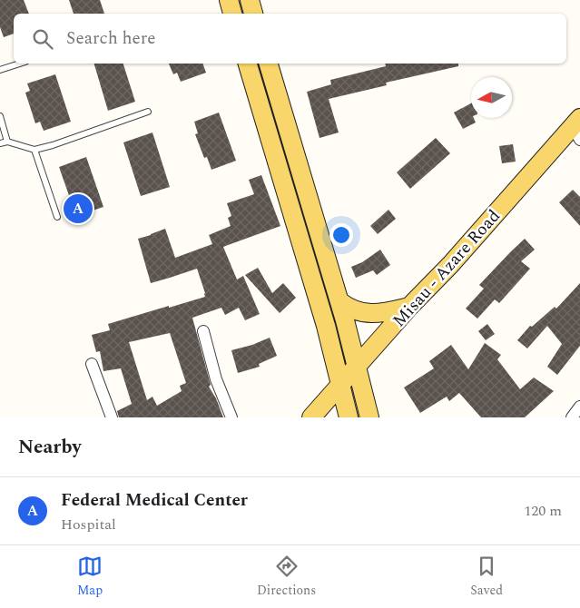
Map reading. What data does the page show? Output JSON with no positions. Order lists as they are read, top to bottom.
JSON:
{
  "streets": {
    "main road": ["Misau - Azare Road"]
  },
  "north": "left",
  "page": {
    "search": "Search here",
    "pins": "A",
    "heading": "Nearby",
    "list": [
      {
        "mark": "A",
        "name": "Federal Medical Center",
        "note": "Hospital",
        "value": "120 m"
      }
    ],
    "nav": ["Map", "Directions", "Saved"]
  }
}
